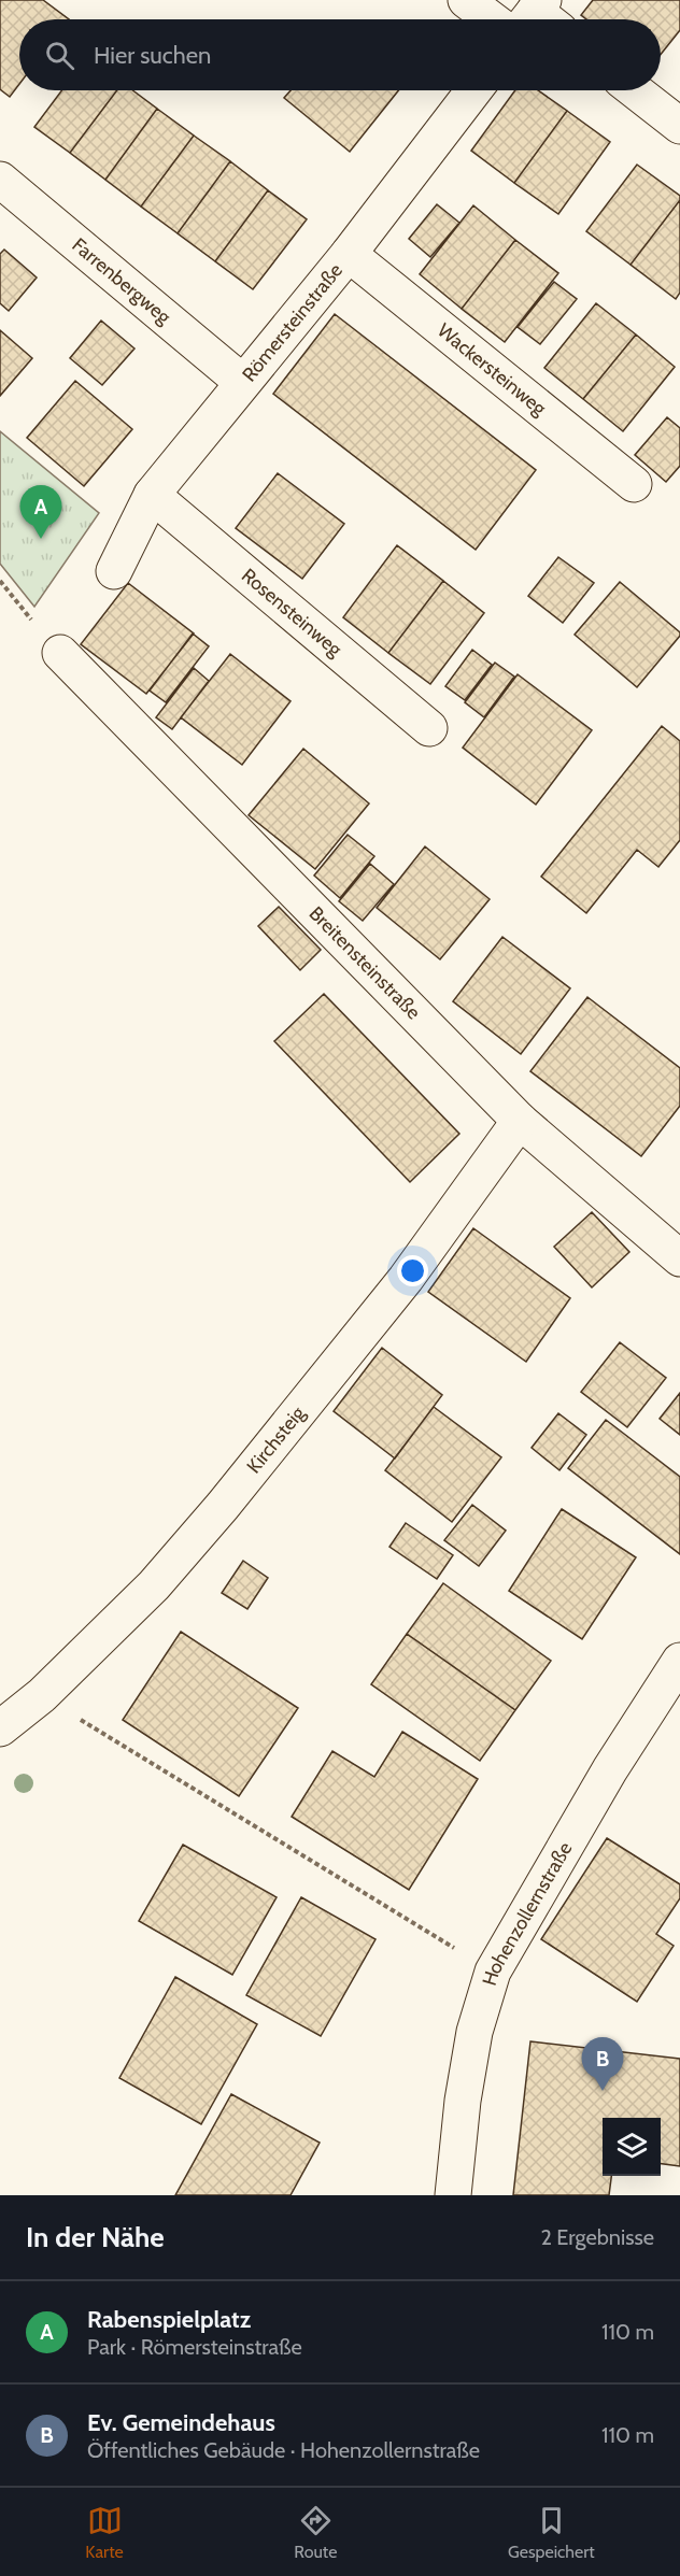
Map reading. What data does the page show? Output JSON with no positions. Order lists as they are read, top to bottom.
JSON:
{
  "streets": {
    "street": [
      "Farrenbergweg",
      "Römersteinstraße",
      "Wackersteinweg",
      "Rosensteinweg",
      "Breitensteinstraße",
      "Kirchsteig",
      "Hohenzollernstraße"
    ]
  },
  "crossings": [
    ["Farrenbergweg", "Römersteinstraße"],
    ["Römersteinstraße", "Wackersteinweg"],
    ["Römersteinstraße", "Rosensteinweg"],
    ["Breitensteinstraße", "Kirchsteig"]
  ],
  "page": {
    "search": "Hier suchen",
    "pins": ["A", "B"],
    "heading": ["In der Nähe", "2 Ergebnisse"],
    "list": [
      {
        "mark": "A",
        "name": "Rabenspielplatz",
        "note": "Park · Römersteinstraße",
        "value": "110 m"
      },
      {
        "mark": "B",
        "name": "Ev. Gemeindehaus",
        "note": "Öffentliches Gebäude · Hohenzollernstraße",
        "value": "110 m"
      }
    ],
    "nav": ["Karte", "Route", "Gespeichert"]
  }
}
